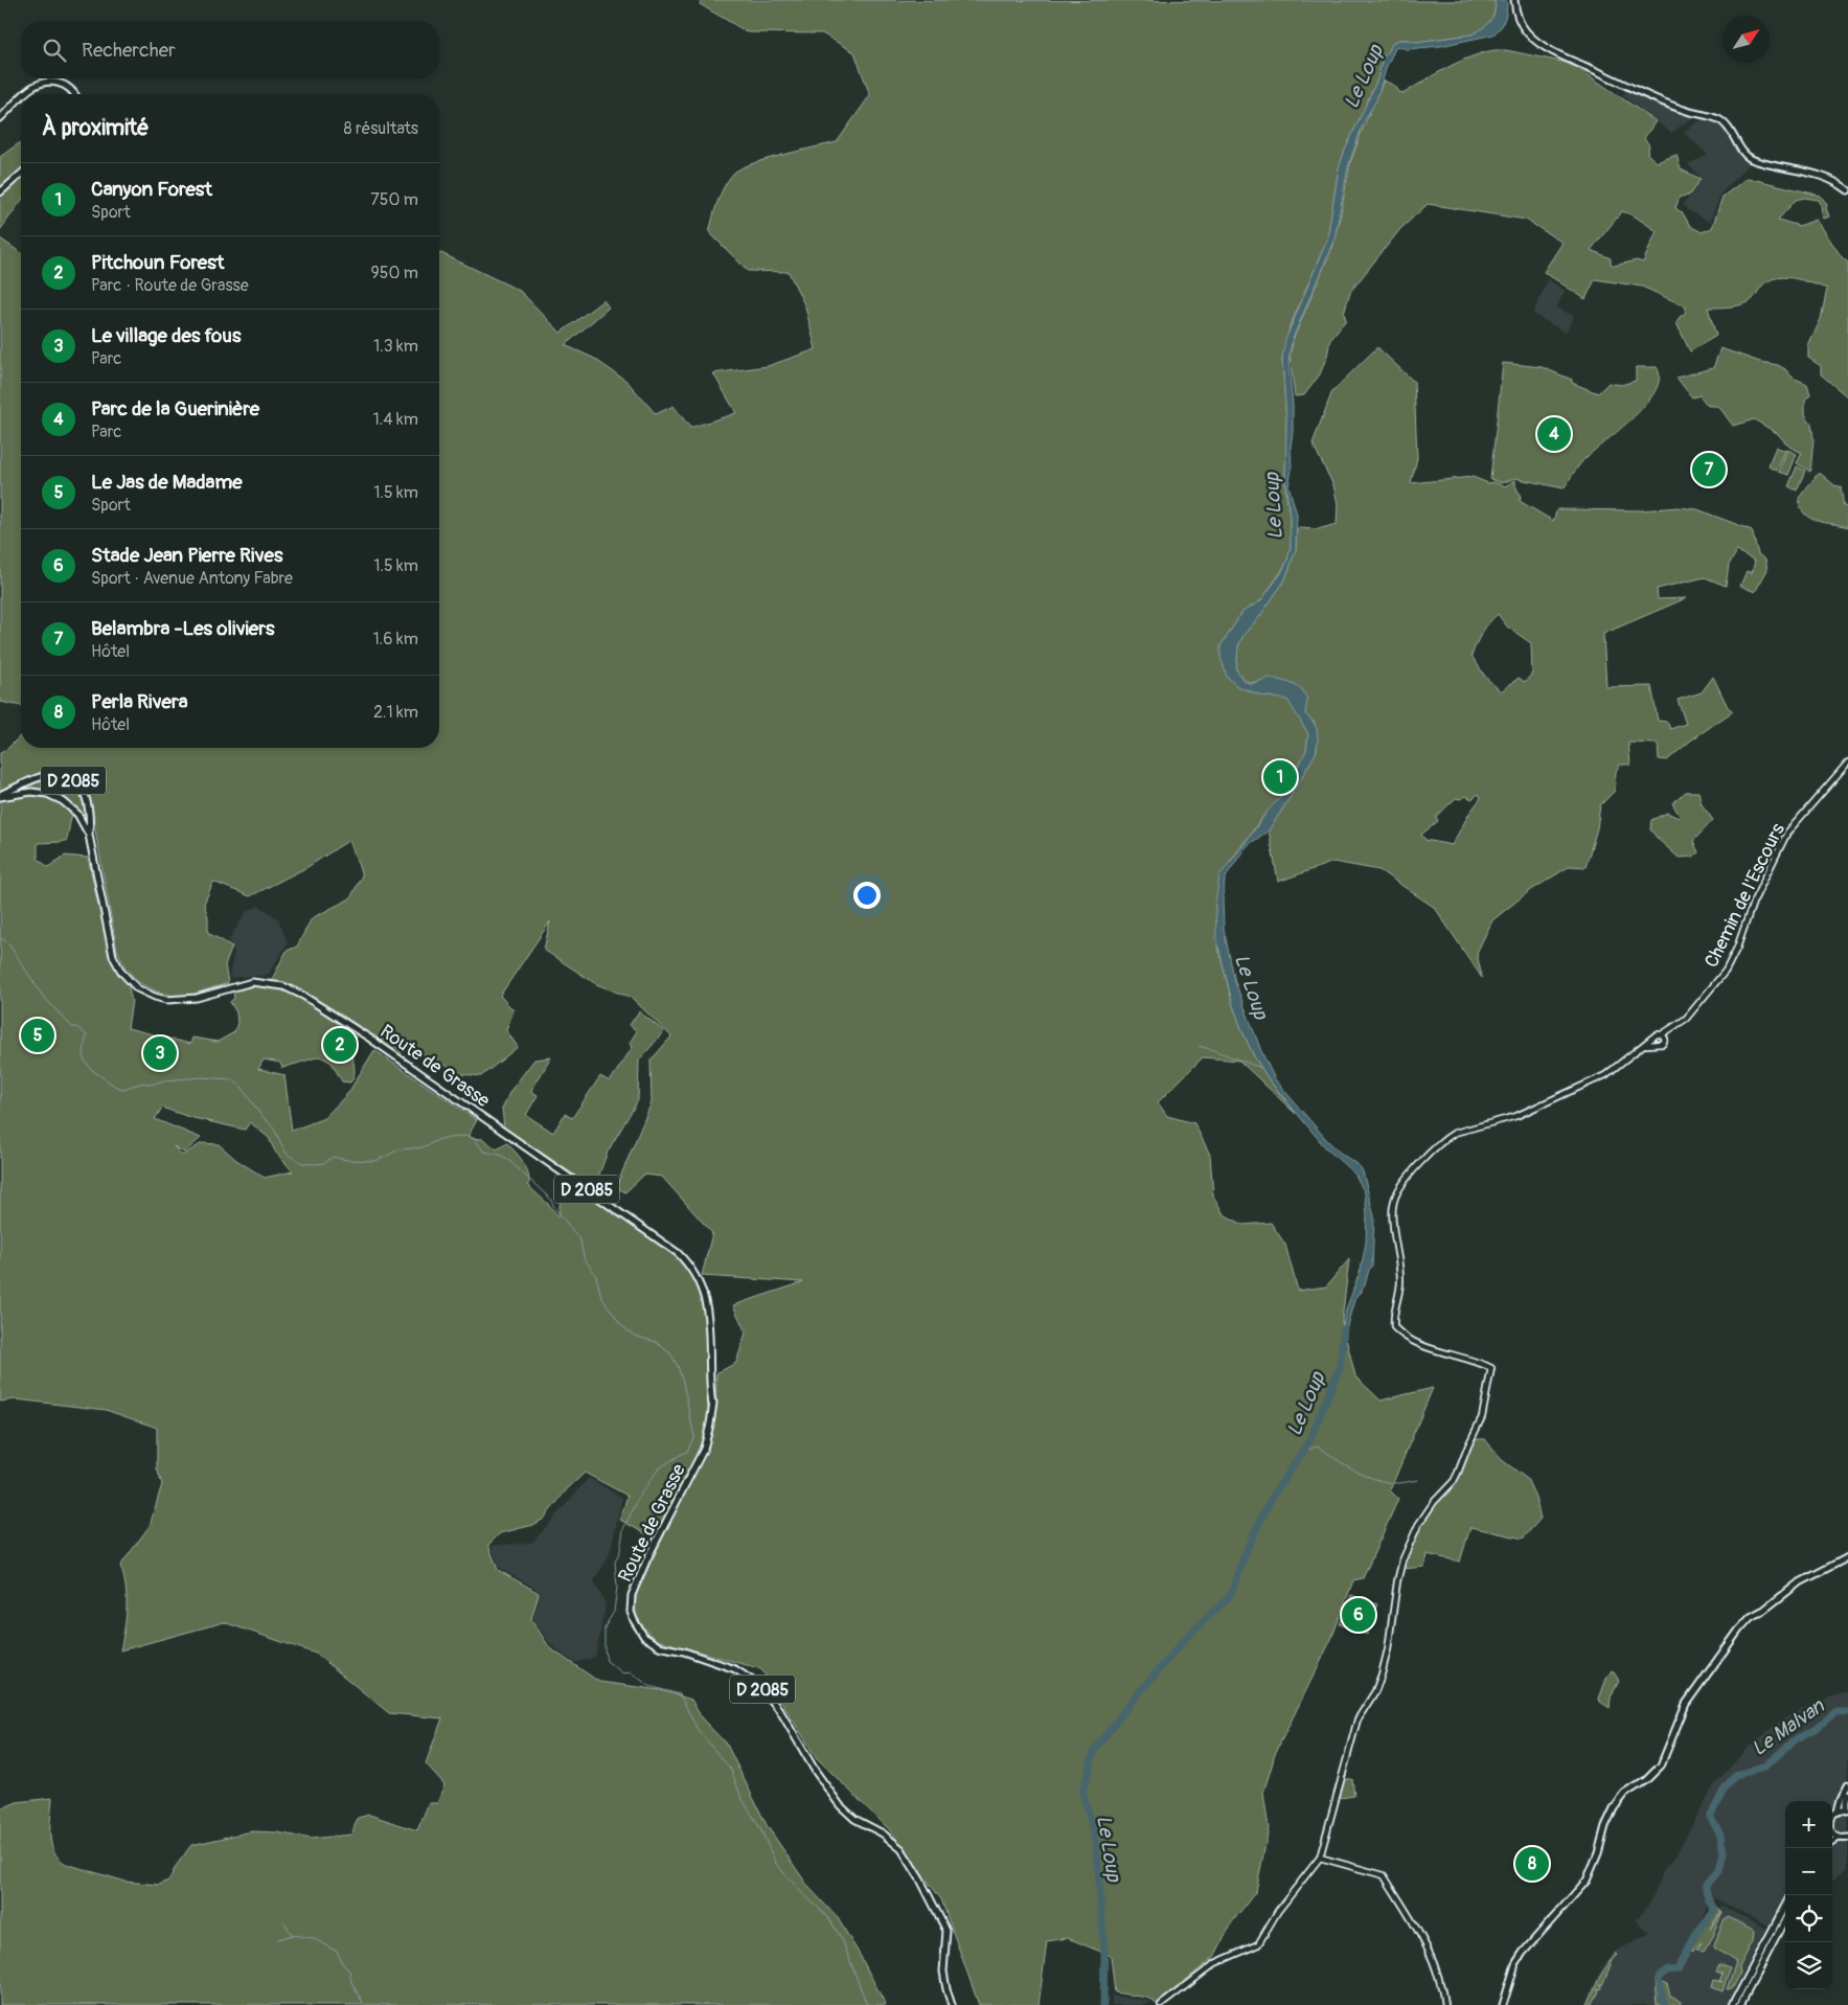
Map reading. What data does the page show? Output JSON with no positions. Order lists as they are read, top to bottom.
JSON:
{
  "streets": {
    "main road": ["D 2085", "Route de Grasse"],
    "street": ["Chemin de l'Escours"]
  },
  "crossings": [
    ["D 2085", "Route de Grasse"]
  ],
  "water": ["Le Loup", "Le Malvan"],
  "north": "top right",
  "page": {
    "search": "Rechercher",
    "heading": ["À proximité", "8 résultats"],
    "list": [
      {
        "mark": "1",
        "name": "Canyon Forest",
        "note": "Sport",
        "value": "750 m"
      },
      {
        "mark": "2",
        "name": "Pitchoun Forest",
        "note": "Parc · Route de Grasse",
        "value": "950 m"
      },
      {
        "mark": "3",
        "name": "Le village des fous",
        "note": "Parc",
        "value": "1.3 km"
      },
      {
        "mark": "4",
        "name": "Parc de la Guerinière",
        "note": "Parc",
        "value": "1.4 km"
      },
      {
        "mark": "5",
        "name": "Le Jas de Madame",
        "note": "Sport",
        "value": "1.5 km"
      },
      {
        "mark": "6",
        "name": "Stade Jean Pierre Rives",
        "note": "Sport · Avenue Antony Fabre",
        "value": "1.5 km"
      },
      {
        "mark": "7",
        "name": "Belambra -Les oliviers",
        "note": "Hôtel",
        "value": "1.6 km"
      },
      {
        "mark": "8",
        "name": "Perla Rivera",
        "note": "Hôtel",
        "value": "2.1 km"
      }
    ],
    "pins": [
      "4",
      "7",
      "1",
      "5",
      "2",
      "3",
      "6",
      "8"
    ],
    "map_buttons": ["+", "−"]
  }
}
